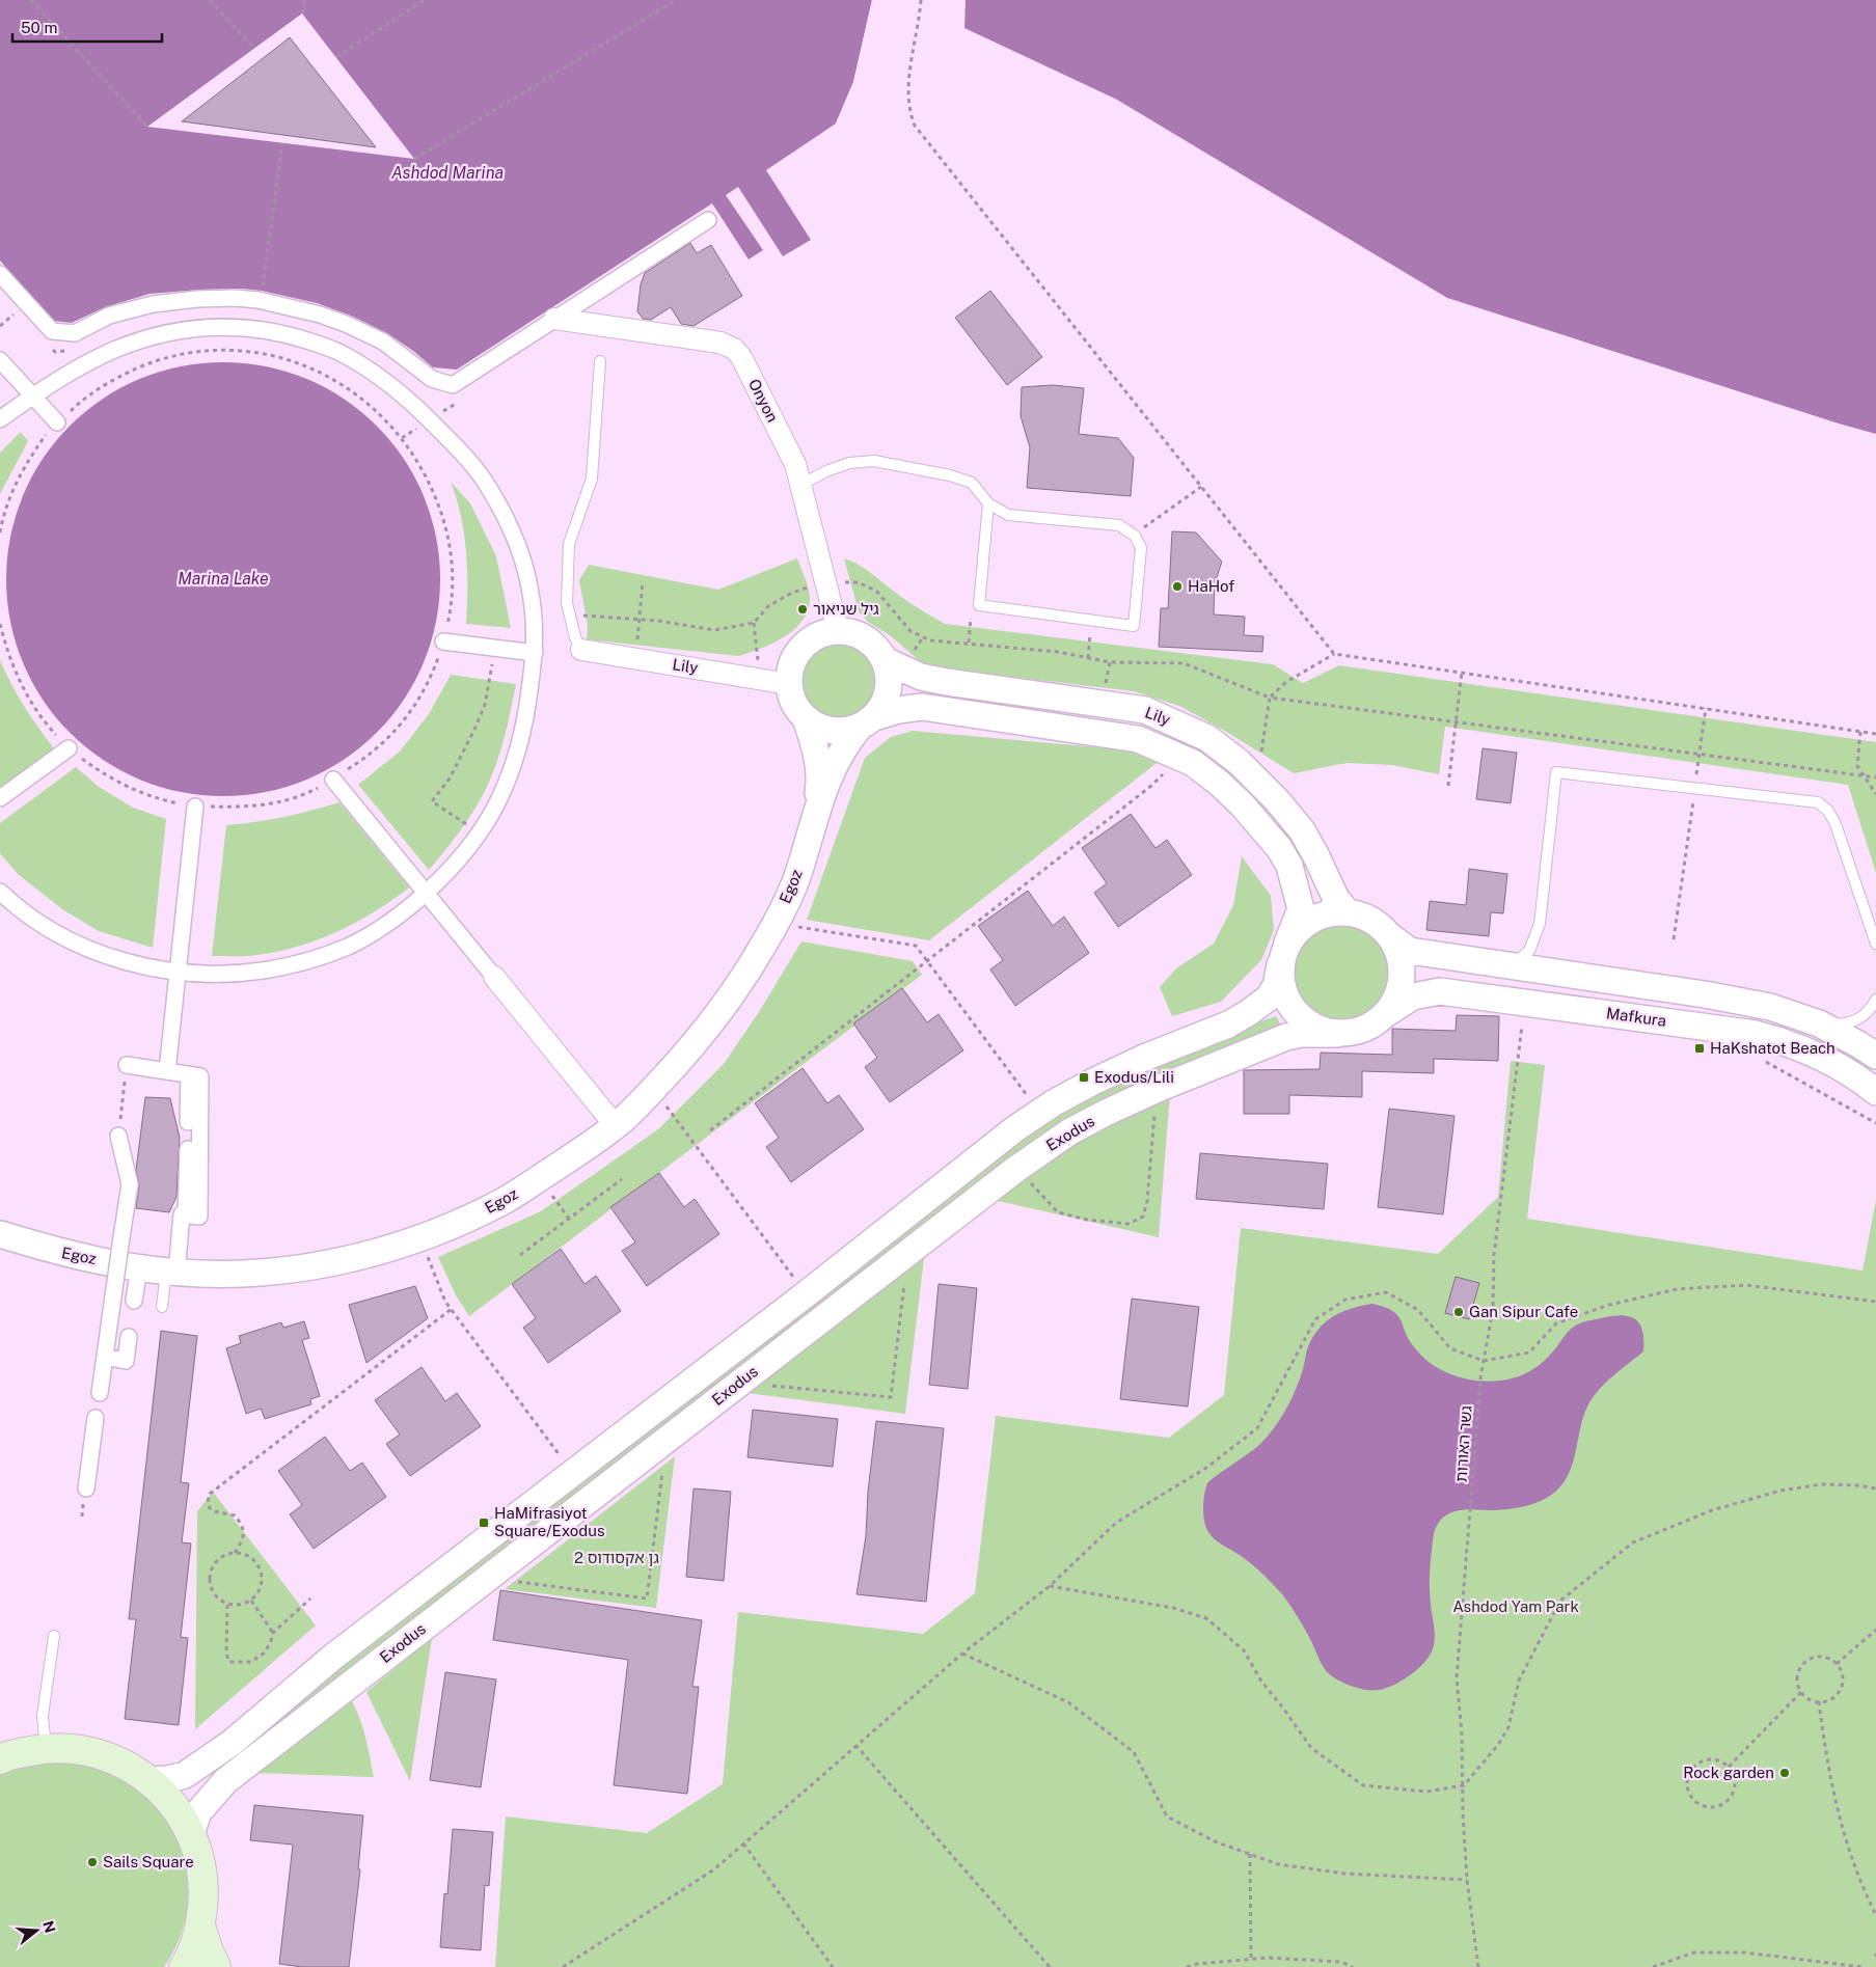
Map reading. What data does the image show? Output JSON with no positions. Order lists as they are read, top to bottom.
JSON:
{
  "streets": {
    "street": [
      "Onyon",
      "Lily",
      "Egoz",
      "Mafkura",
      "Exodus"
    ],
    "path": ["גשר האורות"]
  },
  "crossings": [
    ["Onyon", "Lily"],
    ["Onyon", "Egoz"],
    ["Lily", "Egoz"],
    ["Lily", "Mafkura"],
    ["Lily", "Exodus"],
    ["Mafkura", "Exodus"],
    ["Mafkura", "גשר האורות"]
  ],
  "water": ["Ashdod Marina", "Marina Lake"],
  "parks": ["גן אקסודוס 2", "Ashdod Yam Park"],
  "places": {
    "other": [
      "HaHof",
      "גיל שניאור",
      "Gan Sipur Cafe",
      "Rock garden",
      "Sails Square"
    ],
    "transit": ["HaKshatot Beach", "Exodus/Lili", "HaMifrasiyot Square/Exodus"]
  },
  "scale_bar": "50 m",
  "north": "right"
}
